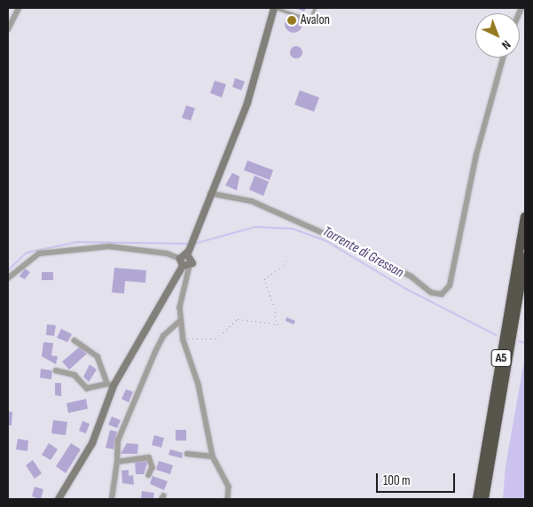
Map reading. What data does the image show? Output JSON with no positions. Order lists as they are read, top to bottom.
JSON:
{
  "streets": {
    "highway": ["A5"]
  },
  "water": ["Torrente di Gressan"],
  "places": ["Avalon"],
  "scale_bar": "100 m",
  "north": "bottom right"
}
